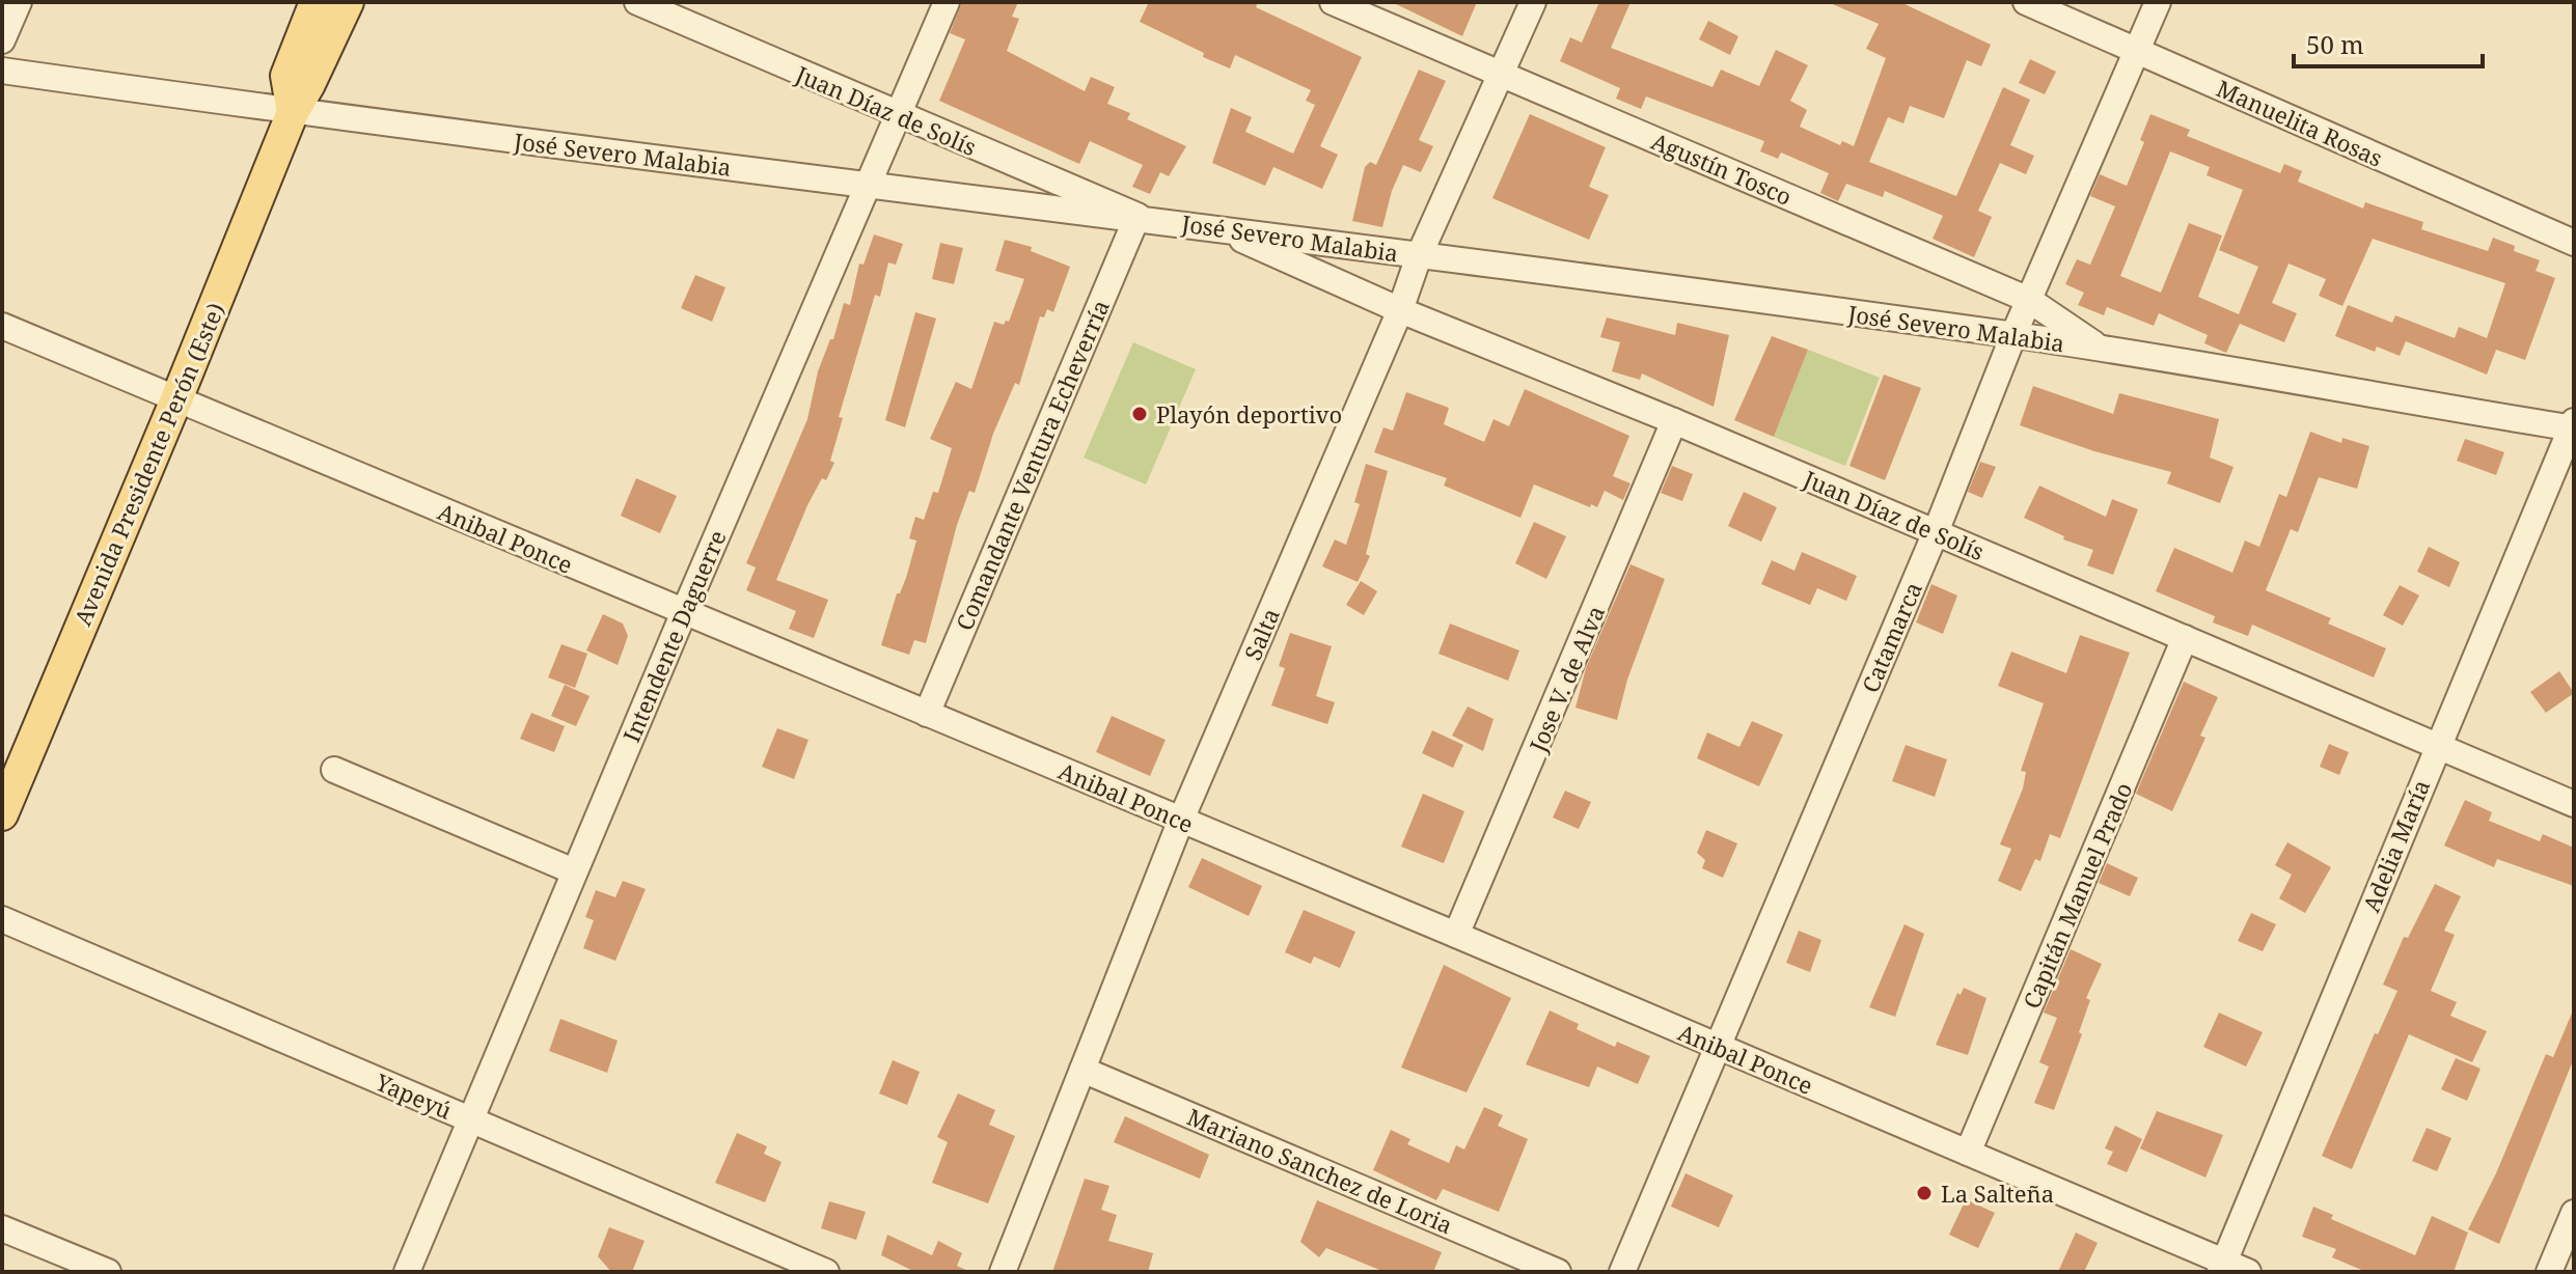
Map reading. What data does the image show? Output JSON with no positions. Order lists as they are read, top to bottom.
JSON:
{
  "streets": {
    "main road": ["Avenida Presidente Perón (Este)"],
    "street": [
      "Juan Díaz de Solís",
      "Manuelita Rosas",
      "José Severo Malabia",
      "Agustín Tosco",
      "Comandante Ventura Echeverría",
      "Anibal Ponce",
      "Salta",
      "Intendente Daguerre",
      "Catamarca",
      "Jose V. de Alva",
      "Adelia María",
      "Capitán Manuel Prado",
      "Yapeyú",
      "Mariano Sanchez de Loria"
    ]
  },
  "crossings": [
    ["Juan Díaz de Solís", "José Severo Malabia"],
    ["Juan Díaz de Solís", "Comandante Ventura Echeverría"],
    ["Juan Díaz de Solís", "Salta"],
    ["Juan Díaz de Solís", "Intendente Daguerre"],
    ["Juan Díaz de Solís", "Catamarca"],
    ["Juan Díaz de Solís", "Jose V. de Alva"],
    ["Juan Díaz de Solís", "Adelia María"],
    ["Juan Díaz de Solís", "Capitán Manuel Prado"],
    ["Manuelita Rosas", "Catamarca"],
    ["José Severo Malabia", "Agustín Tosco"],
    ["José Severo Malabia", "Avenida Presidente Perón (Este)"],
    ["José Severo Malabia", "Comandante Ventura Echeverría"],
    ["José Severo Malabia", "Salta"],
    ["José Severo Malabia", "Intendente Daguerre"],
    ["José Severo Malabia", "Catamarca"],
    ["José Severo Malabia", "Adelia María"],
    ["Agustín Tosco", "Salta"],
    ["Agustín Tosco", "Catamarca"],
    ["Avenida Presidente Perón (Este)", "Anibal Ponce"],
    ["Comandante Ventura Echeverría", "Anibal Ponce"],
    ["Anibal Ponce", "Salta"],
    ["Anibal Ponce", "Intendente Daguerre"],
    ["Anibal Ponce", "Catamarca"],
    ["Anibal Ponce", "Jose V. de Alva"],
    ["Anibal Ponce", "Adelia María"],
    ["Anibal Ponce", "Capitán Manuel Prado"],
    ["Salta", "Mariano Sanchez de Loria"],
    ["Intendente Daguerre", "Yapeyú"]
  ],
  "places": ["Playón deportivo", "La Salteña"],
  "scale_bar": "50 m"
}
